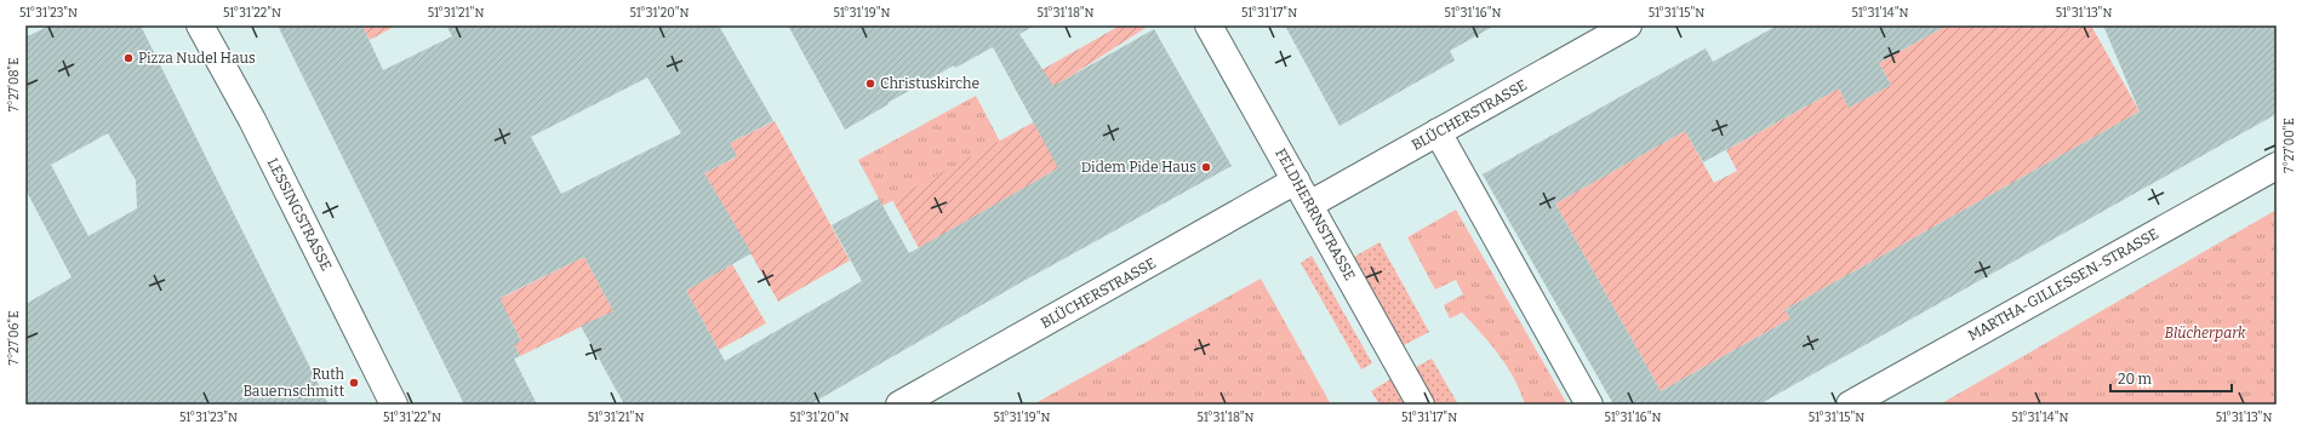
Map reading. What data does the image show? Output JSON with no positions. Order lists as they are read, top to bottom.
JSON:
{
  "streets": {
    "street": [
      "BLÜCHERSTRASSE",
      "LESSINGSTRASSE",
      "FELDHERRNSTRASSE",
      "MARTHA-GILLESSEN-STRASSE"
    ]
  },
  "crossings": [
    ["BLÜCHERSTRASSE", "FELDHERRNSTRASSE"]
  ],
  "parks": ["Blücherpark"],
  "places": [
    "Pizza Nudel Haus",
    "Christuskirche",
    "Didem Pide Haus",
    "Ruth Bauernschmitt"
  ],
  "scale_bar": "20 m",
  "coordinates": [
    "51°31'23\"N",
    "51°31'22\"N",
    "51°31'21\"N",
    "51°31'20\"N",
    "51°31'19\"N",
    "51°31'18\"N",
    "51°31'17\"N",
    "51°31'16\"N",
    "51°31'15\"N",
    "51°31'14\"N",
    "51°31'13\"N",
    "7°27'08\"E",
    "7°27'00\"E",
    "7°27'06\"E"
  ]
}
